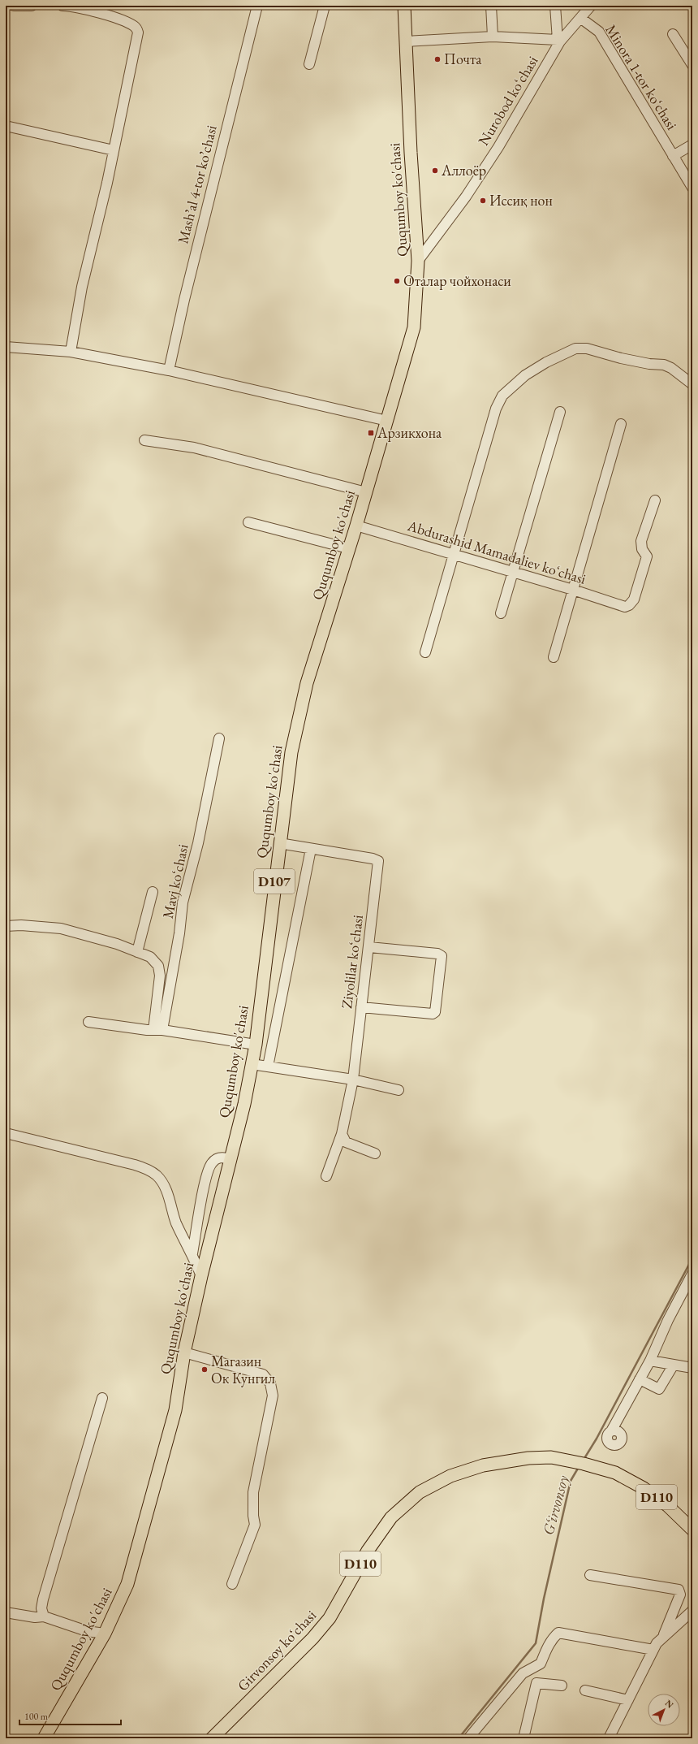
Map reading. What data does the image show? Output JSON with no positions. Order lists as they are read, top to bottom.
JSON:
{
  "streets": {
    "main road": [
      "Ququmboy ko'chasi",
      "D107",
      "D110",
      "Girvonsoy koʻchasi"
    ],
    "street": [
      "Minora 1-tor koʻchasi",
      "Nurobod koʻchasi",
      "Mashʼal 4-tor koʼchasi",
      "Abdurashid Mamadaliev koʻchasi",
      "Mavj koʻchasi",
      "Ziyolilar koʻchasi"
    ]
  },
  "crossings": [
    ["Minora 1-tor koʻchasi", "Nurobod koʻchasi"],
    ["Nurobod koʻchasi", "Ququmboy ko'chasi"],
    ["Ququmboy ko'chasi", "Abdurashid Mamadaliev koʻchasi"]
  ],
  "water": ["G‘irvonsoy"],
  "places": {
    "other": [
      "Почта",
      "Аллоёр",
      "Иссиқ нон",
      "Оталар чойхонаси",
      "Магазин Ок Кунгил"
    ],
    "transit": ["Арзикхона"]
  },
  "scale_bar": "100 m",
  "north": "top right"
}
